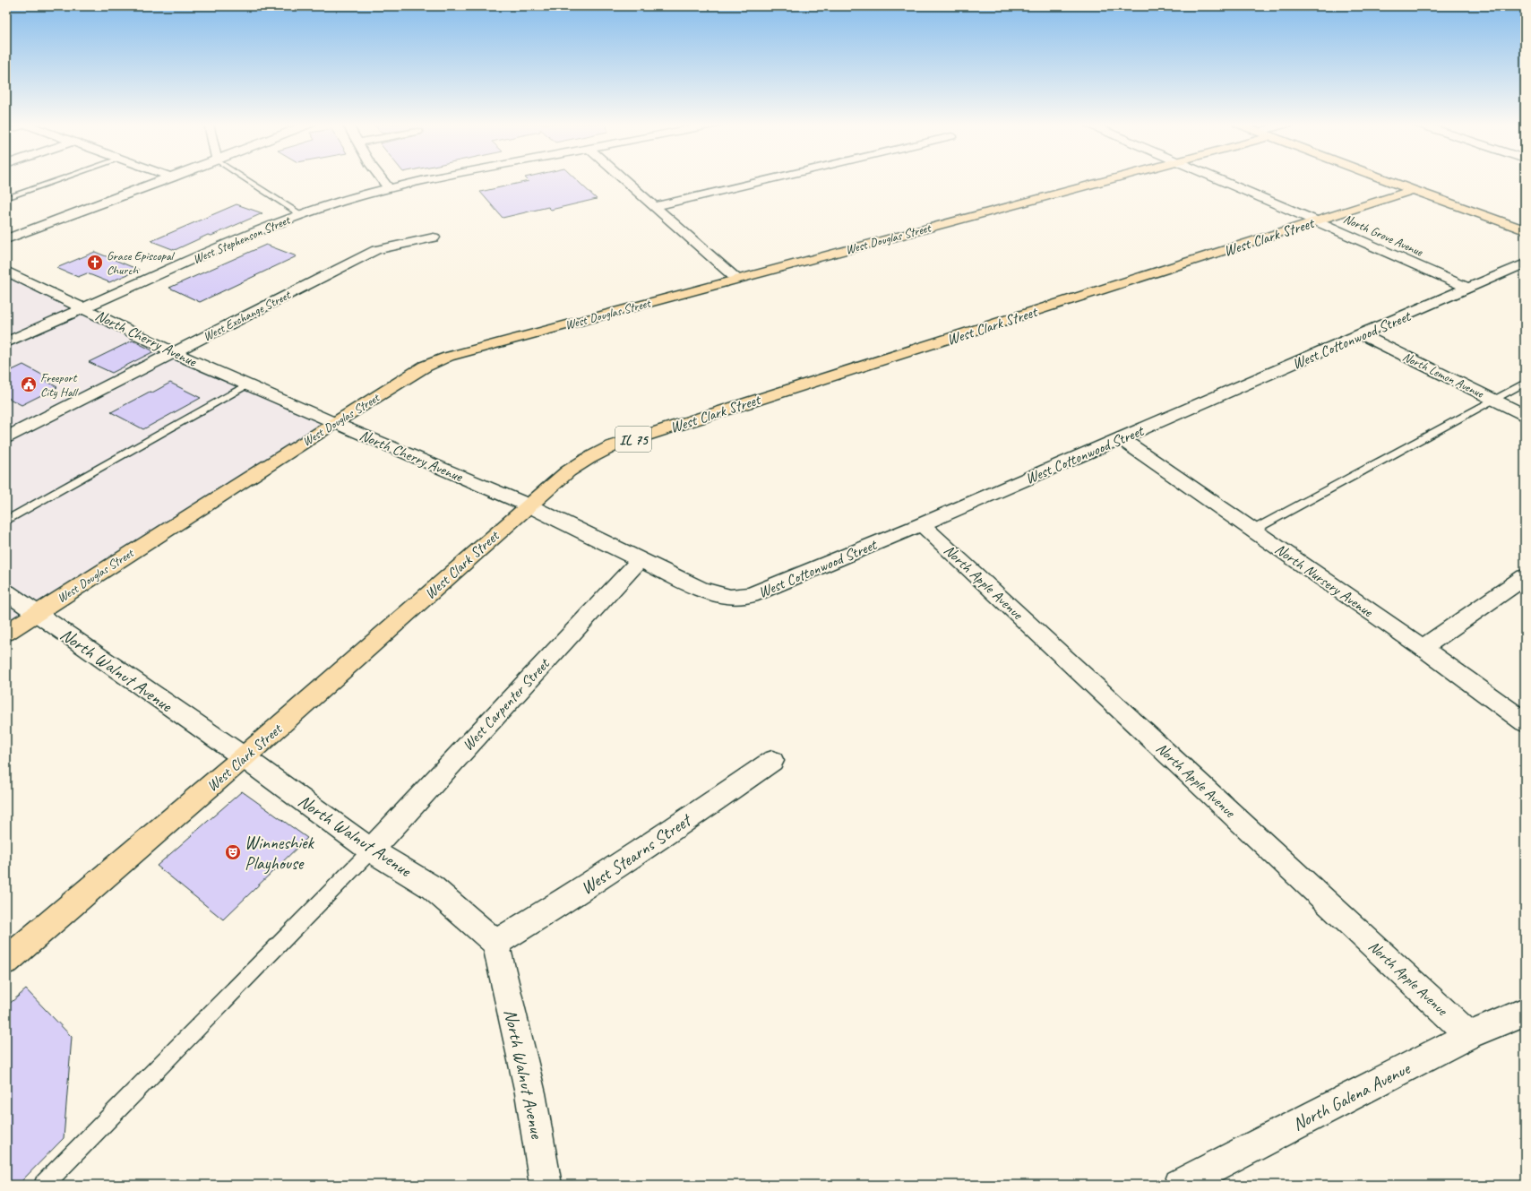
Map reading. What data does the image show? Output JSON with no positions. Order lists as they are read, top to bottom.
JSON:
{
  "streets": {
    "main road": ["West Clark Street", "West Douglas Street", "IL 75"],
    "street": [
      "North Grove Avenue",
      "West Stephenson Street",
      "West Exchange Street",
      "North Cherry Avenue",
      "West Cottonwood Street",
      "North Lemon Avenue",
      "North Nursery Avenue",
      "North Apple Avenue",
      "North Walnut Avenue",
      "West Carpenter Street",
      "West Stearns Street",
      "North Galena Avenue"
    ]
  },
  "crossings": [
    ["North Grove Avenue", "West Clark Street"],
    ["North Grove Avenue", "West Cottonwood Street"],
    ["West Clark Street", "North Cherry Avenue"],
    ["West Clark Street", "North Walnut Avenue"],
    ["West Douglas Street", "North Cherry Avenue"],
    ["West Douglas Street", "North Walnut Avenue"],
    ["West Stephenson Street", "North Cherry Avenue"],
    ["West Exchange Street", "North Cherry Avenue"],
    ["North Cherry Avenue", "West Cottonwood Street"],
    ["North Cherry Avenue", "West Carpenter Street"],
    ["West Cottonwood Street", "North Lemon Avenue"],
    ["West Cottonwood Street", "North Nursery Avenue"],
    ["West Cottonwood Street", "North Apple Avenue"],
    ["West Cottonwood Street", "West Carpenter Street"],
    ["North Apple Avenue", "North Galena Avenue"],
    ["North Walnut Avenue", "West Carpenter Street"],
    ["North Walnut Avenue", "West Stearns Street"]
  ],
  "places": {
    "church": ["Grace Episcopal Church"],
    "public building": ["Freeport City Hall"],
    "theatre": ["Winneshiek Playhouse"]
  }
}
